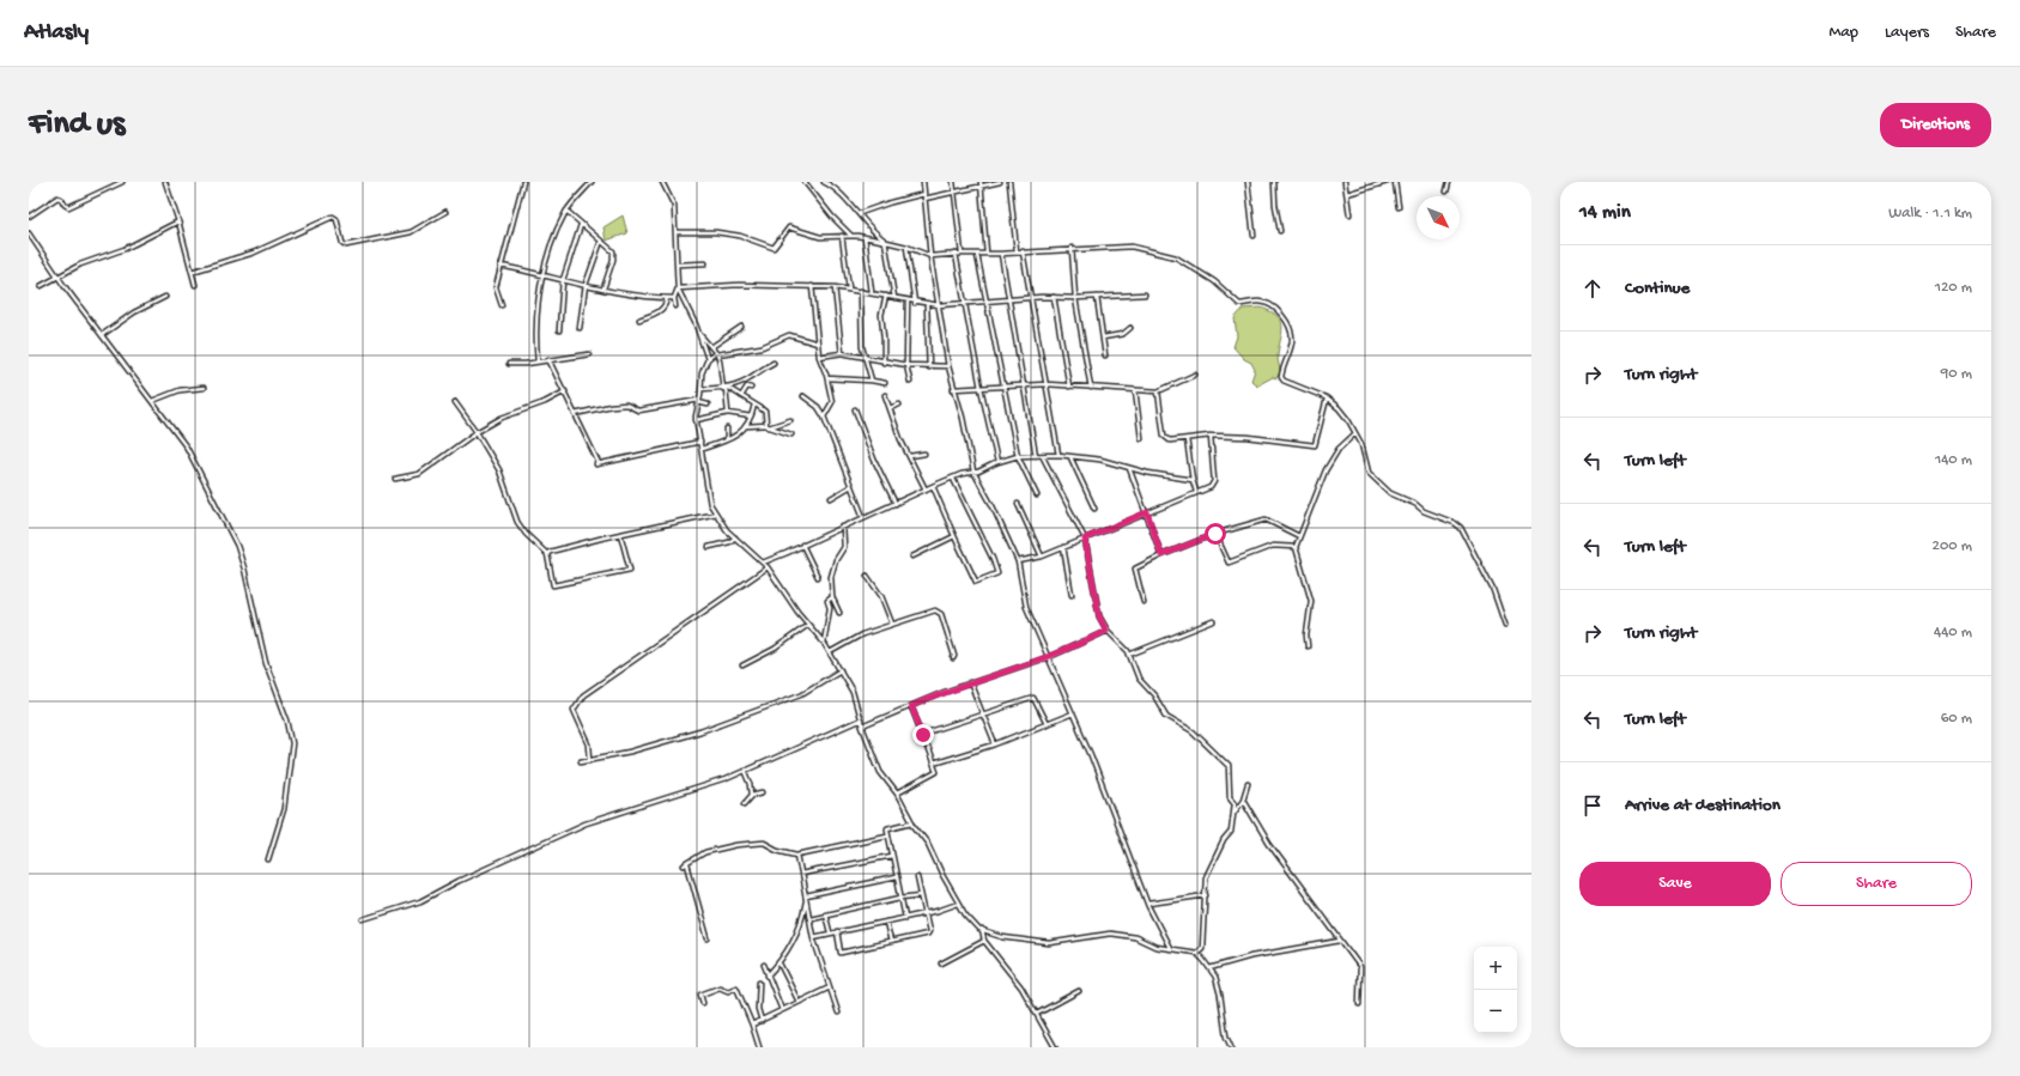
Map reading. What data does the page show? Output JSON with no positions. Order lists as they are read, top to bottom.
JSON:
{
  "north": "bottom right",
  "page": {
    "header": "Atlasly",
    "nav": ["Map", "Layers", "Share"],
    "buttons": [
      "Directions",
      ["Save", "Share"]
    ],
    "title": "Find us",
    "heading": ["14 min", "Walk · 1.1 km"],
    "list": [
      ["Continue", "120 m"],
      ["Turn right", "90 m"],
      ["Turn left", "140 m"],
      ["Turn left", "200 m"],
      ["Turn right", "440 m"],
      ["Turn left", "60 m"],
      "Arrive at destination"
    ],
    "map_buttons": ["+", "−"]
  }
}
